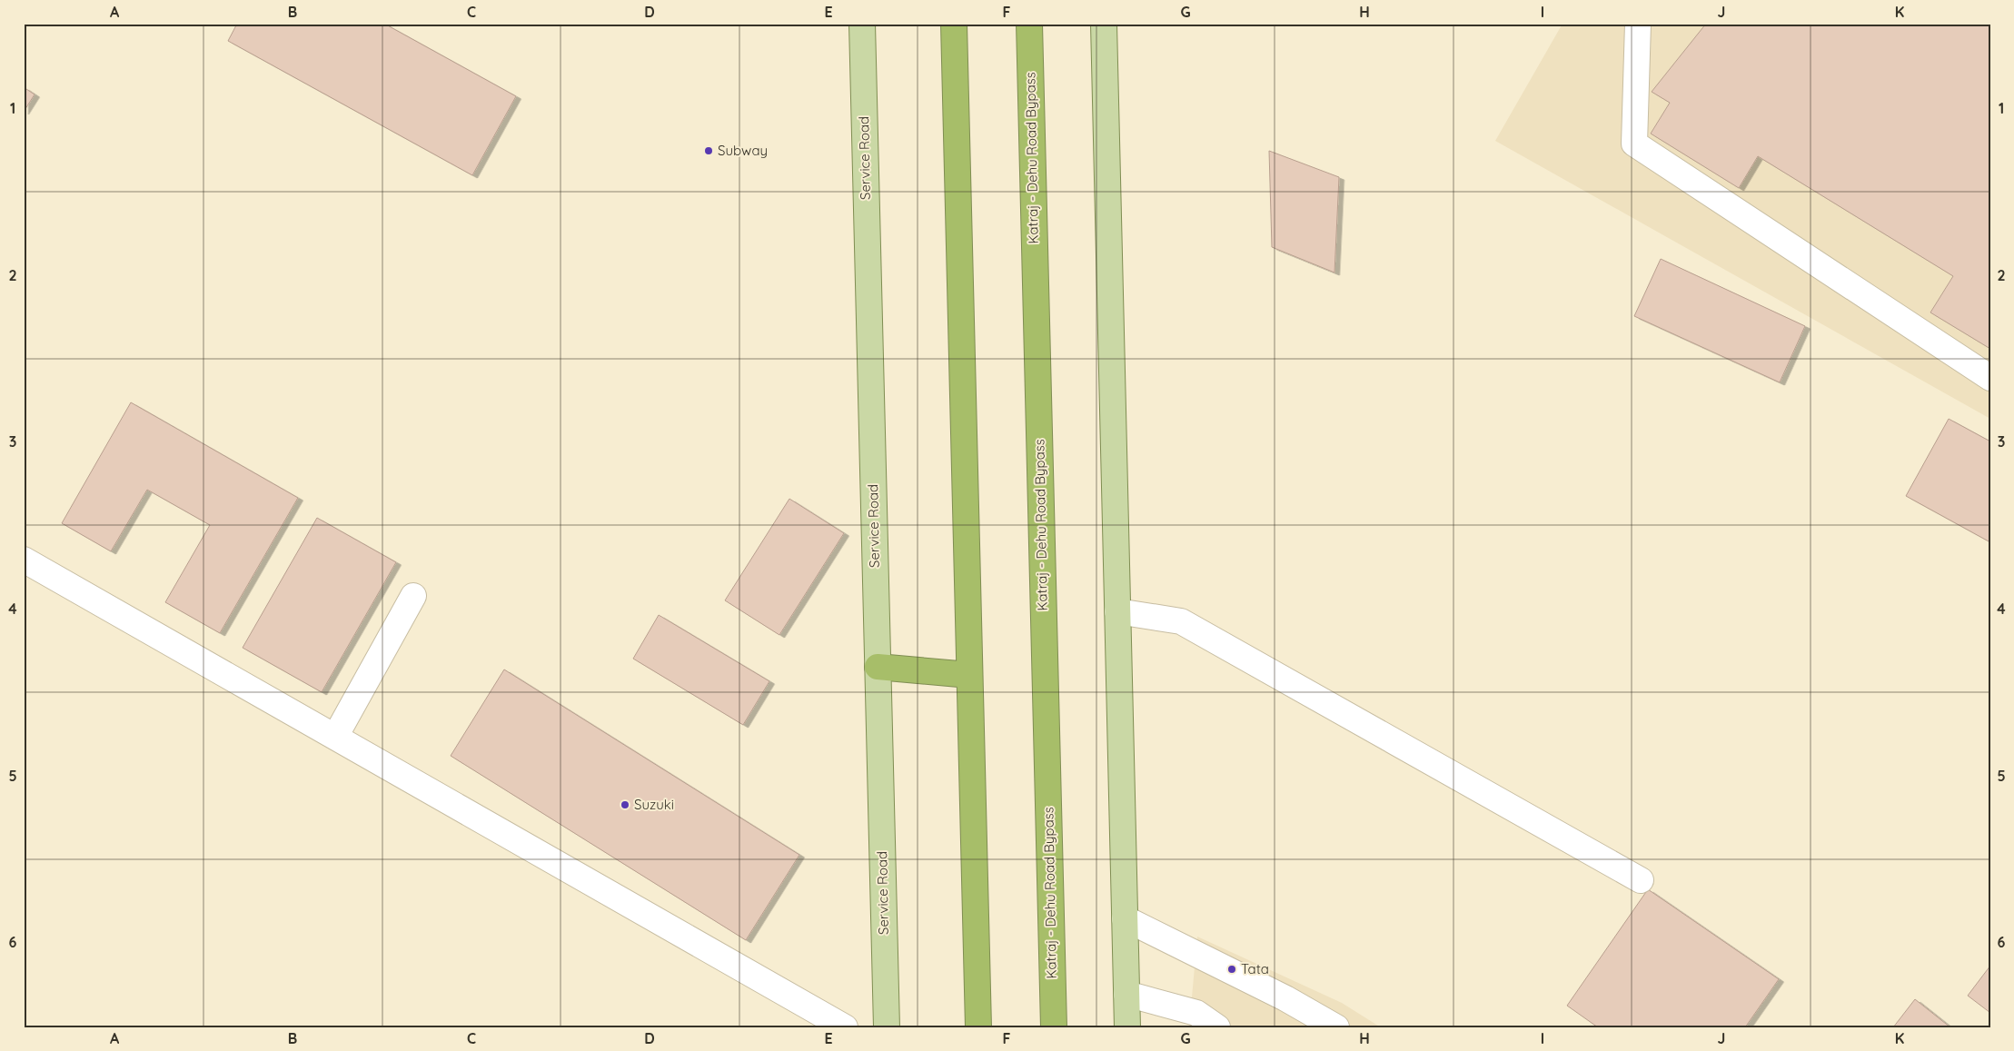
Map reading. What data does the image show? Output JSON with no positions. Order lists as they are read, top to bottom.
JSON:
{
  "streets": {
    "highway": ["Katraj - Dehu Road Bypass"],
    "main road": ["Service Road"]
  },
  "places": ["Subway", "Suzuki", "Tata"],
  "grid": {
    "columns": [
      "A",
      "B",
      "C",
      "D",
      "E",
      "F",
      "G",
      "H",
      "I",
      "J",
      "K"
    ],
    "rows": [
      "1",
      "2",
      "3",
      "4",
      "5",
      "6"
    ]
  }
}
